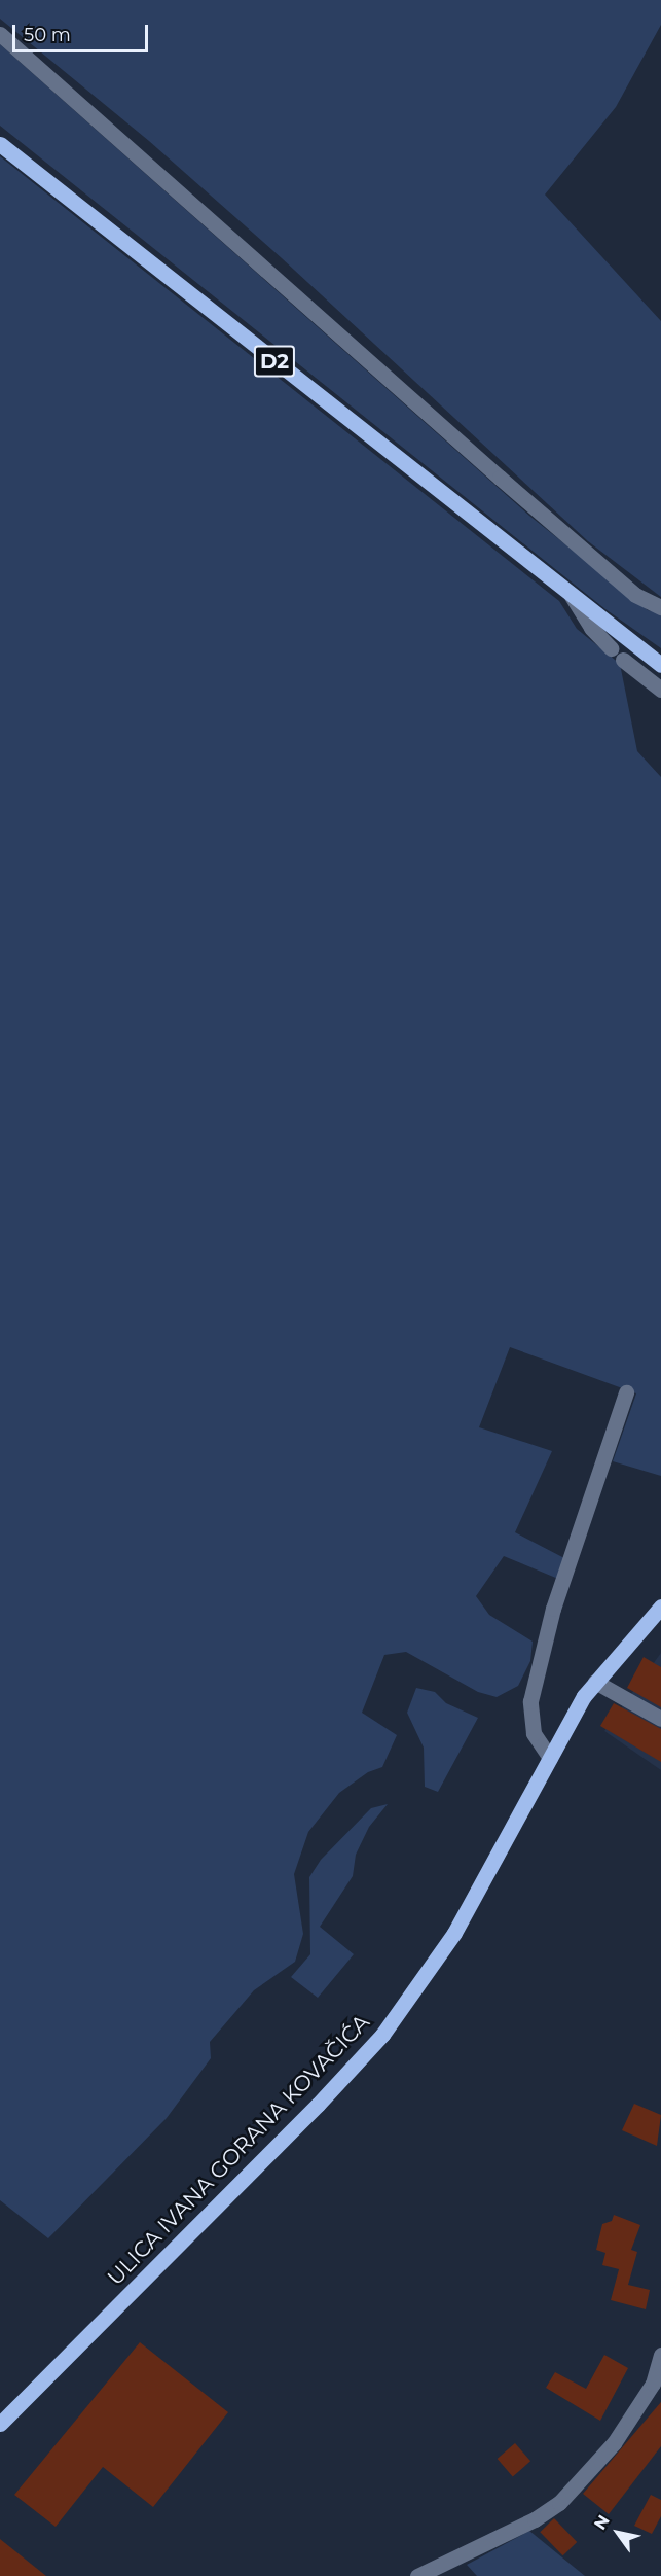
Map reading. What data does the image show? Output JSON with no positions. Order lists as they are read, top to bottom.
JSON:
{
  "streets": {
    "main road": ["D2", "ULICA IVANA GORANA KOVAČIĆA"]
  },
  "scale_bar": "50 m",
  "north": "top left"
}
